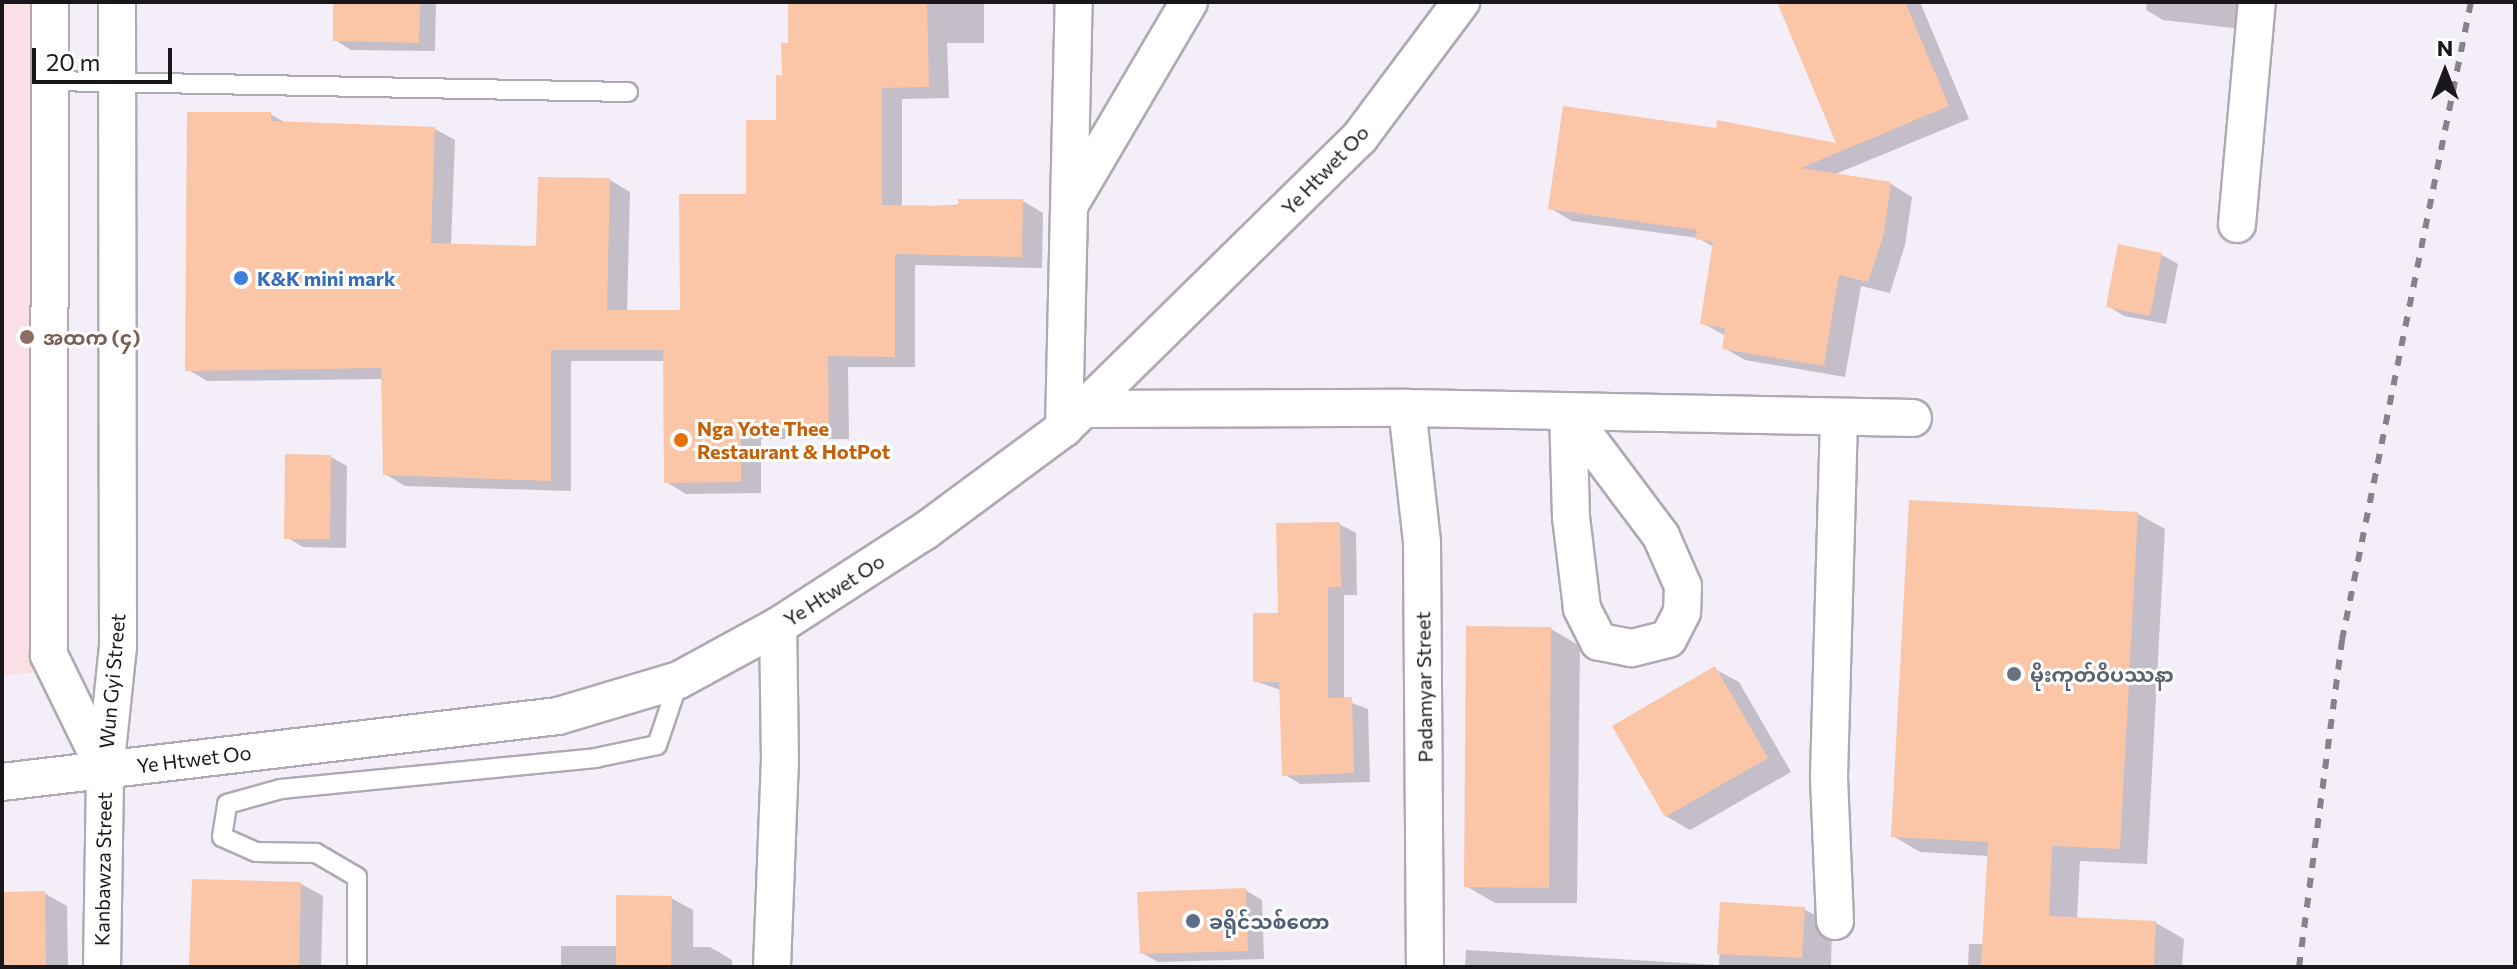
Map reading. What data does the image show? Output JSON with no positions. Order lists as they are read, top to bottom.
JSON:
{
  "streets": {
    "street": [
      "Ye Htwet Oo",
      "Wun Gyi Street",
      "Padamyar Street",
      "Kanbawza Street"
    ]
  },
  "crossings": [
    ["Ye Htwet Oo", "Wun Gyi Street"],
    ["Ye Htwet Oo", "Kanbawza Street"],
    ["Wun Gyi Street", "Kanbawza Street"]
  ],
  "places": [
    "K&K mini mark",
    "အထက (၄)",
    "Nga Yote Thee Restaurant & HotPot",
    "မိုးကုတ်ဝိပဿနာ",
    "ခရိုင်သစ်တော"
  ],
  "scale_bar": "20 m",
  "north": "top"
}
